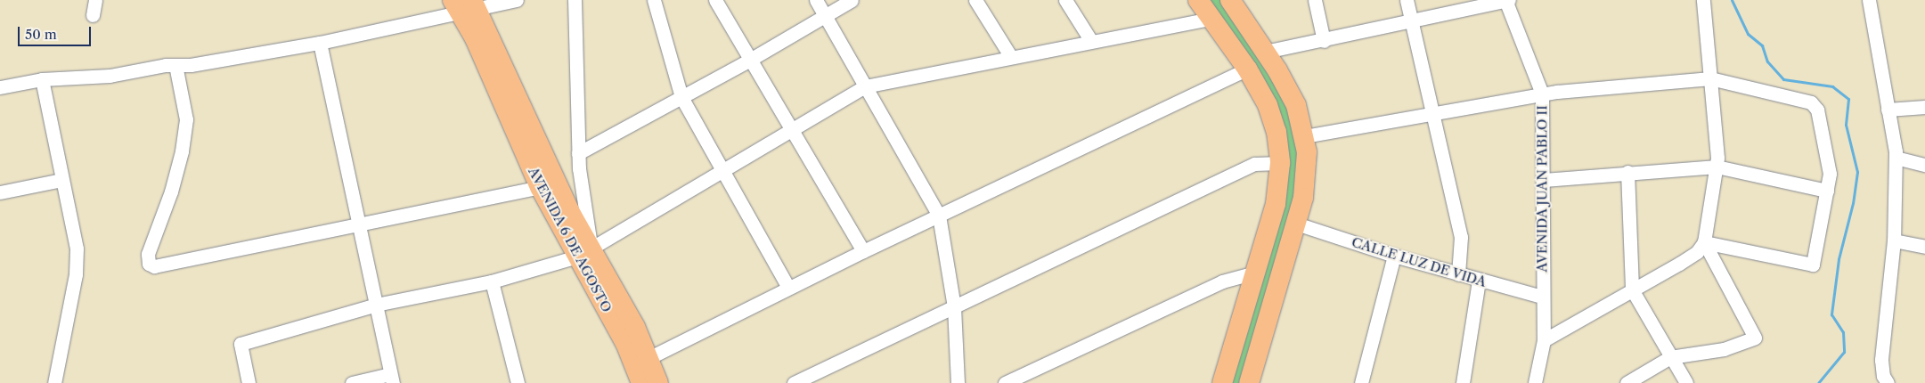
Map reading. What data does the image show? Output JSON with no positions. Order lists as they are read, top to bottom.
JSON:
{
  "streets": {
    "highway": ["AVENIDA 6 DE AGOSTO"],
    "street": ["AVENIDA JUAN PABLO II", "CALLE LUZ DE VIDA"]
  },
  "crossings": [
    ["AVENIDA JUAN PABLO II", "CALLE LUZ DE VIDA"]
  ],
  "scale_bar": "50 m"
}
